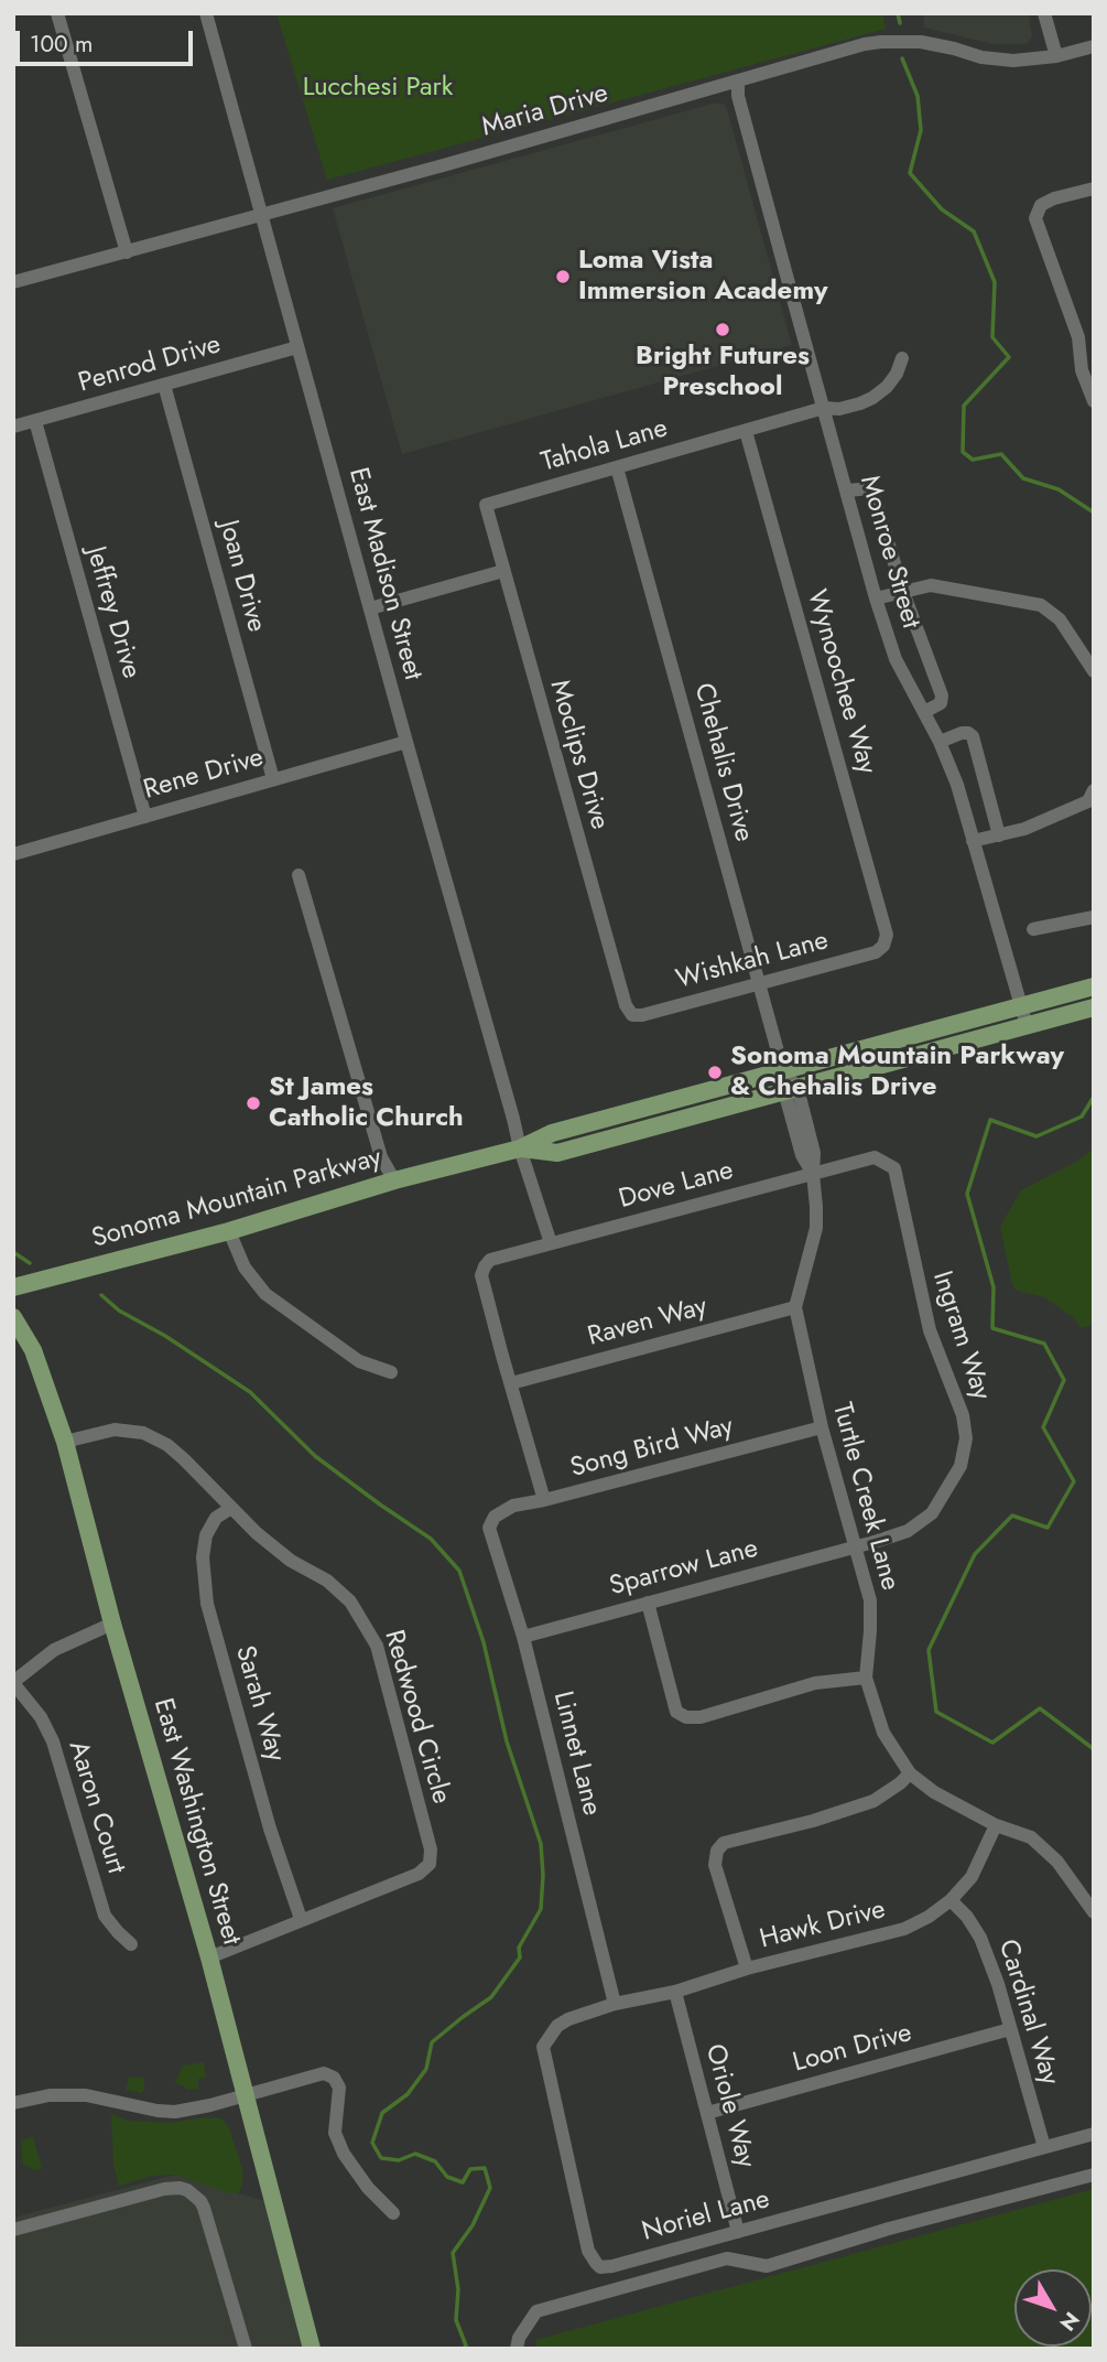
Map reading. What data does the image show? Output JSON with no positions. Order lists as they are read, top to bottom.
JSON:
{
  "streets": {
    "main road": ["Sonoma Mountain Parkway", "East Washington Street"],
    "street": [
      "Maria Drive",
      "Penrod Drive",
      "Tahola Lane",
      "Monroe Street",
      "East Madison Street",
      "Joan Drive",
      "Jeffrey Drive",
      "Wynoochee Way",
      "Moclips Drive",
      "Chehalis Drive",
      "Rene Drive",
      "Wishkah Lane",
      "Dove Lane",
      "Raven Way",
      "Ingram Way",
      "Song Bird Way",
      "Turtle Creek Lane",
      "Sparrow Lane",
      "Sarah Way",
      "Redwood Circle",
      "Linnet Lane",
      "Aaron Court",
      "Hawk Drive",
      "Cardinal Way",
      "Loon Drive",
      "Oriole Way",
      "Noriel Lane"
    ]
  },
  "crossings": [
    ["Maria Drive", "Monroe Street"],
    ["Maria Drive", "East Madison Street"],
    ["Penrod Drive", "East Madison Street"],
    ["Penrod Drive", "Joan Drive"],
    ["Penrod Drive", "Jeffrey Drive"],
    ["Tahola Lane", "Monroe Street"],
    ["Tahola Lane", "Wynoochee Way"],
    ["Tahola Lane", "Moclips Drive"],
    ["Tahola Lane", "Chehalis Drive"],
    ["Monroe Street", "Sonoma Mountain Parkway"],
    ["East Madison Street", "Rene Drive"],
    ["East Madison Street", "Sonoma Mountain Parkway"],
    ["Joan Drive", "Rene Drive"],
    ["Jeffrey Drive", "Rene Drive"],
    ["Wynoochee Way", "Wishkah Lane"],
    ["Moclips Drive", "Wishkah Lane"],
    ["Chehalis Drive", "Wishkah Lane"],
    ["Chehalis Drive", "Sonoma Mountain Parkway"],
    ["Chehalis Drive", "Turtle Creek Lane"],
    ["Dove Lane", "Ingram Way"],
    ["Dove Lane", "Turtle Creek Lane"],
    ["Sonoma Mountain Parkway", "Turtle Creek Lane"],
    ["Raven Way", "Turtle Creek Lane"],
    ["Ingram Way", "Turtle Creek Lane"],
    ["Ingram Way", "Sparrow Lane"],
    ["Song Bird Way", "Turtle Creek Lane"],
    ["Song Bird Way", "Linnet Lane"],
    ["Turtle Creek Lane", "Sparrow Lane"],
    ["Turtle Creek Lane", "Hawk Drive"],
    ["Sparrow Lane", "Linnet Lane"],
    ["Sarah Way", "Redwood Circle"],
    ["Redwood Circle", "East Washington Street"],
    ["Linnet Lane", "Hawk Drive"],
    ["Hawk Drive", "Cardinal Way"],
    ["Hawk Drive", "Oriole Way"],
    ["Hawk Drive", "Noriel Lane"],
    ["Cardinal Way", "Loon Drive"],
    ["Cardinal Way", "Noriel Lane"],
    ["Loon Drive", "Oriole Way"],
    ["Oriole Way", "Noriel Lane"]
  ],
  "parks": ["Lucchesi Park"],
  "places": [
    "Loma Vista Immersion Academy",
    "Bright Futures Preschool",
    "Sonoma Mountain Parkway & Chehalis Drive",
    "St James Catholic Church"
  ],
  "scale_bar": "100 m",
  "north": "bottom right"
}
